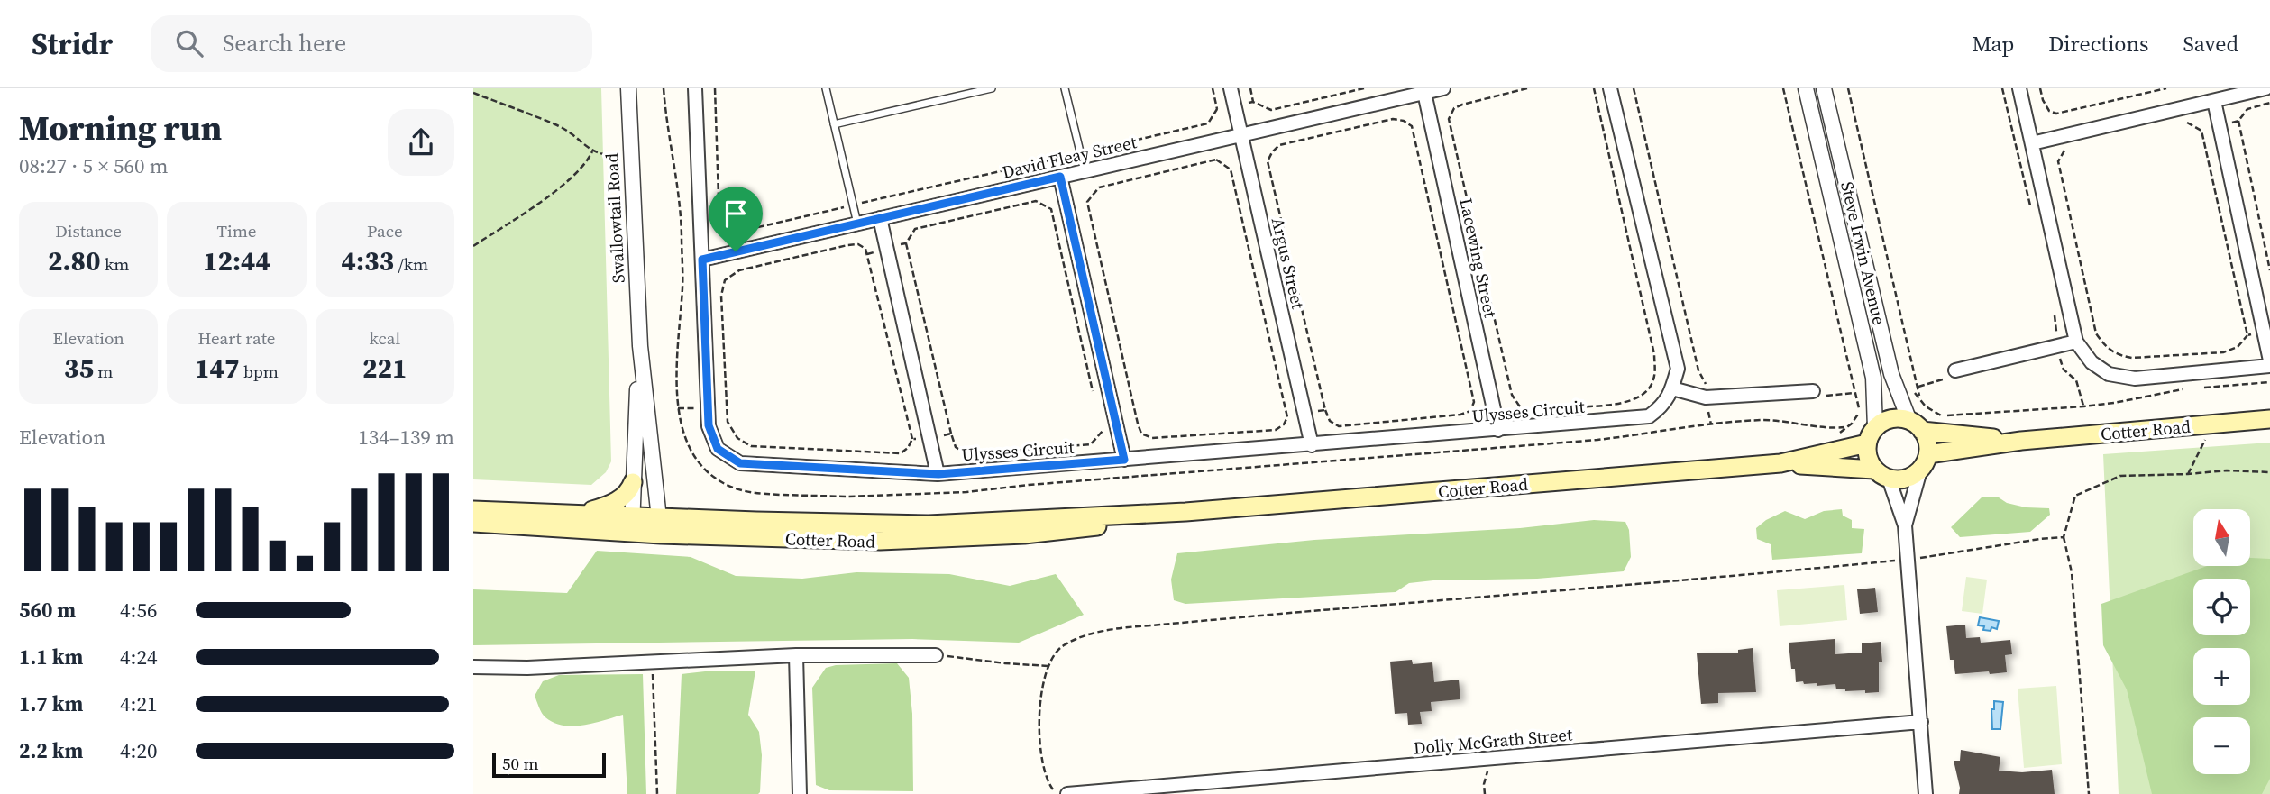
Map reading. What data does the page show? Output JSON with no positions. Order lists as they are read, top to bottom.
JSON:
{
  "streets": {
    "main road": ["Cotter Road"],
    "street": [
      "David Fleay Street",
      "Swallowtail Road",
      "Steve Irwin Avenue",
      "Lacewing Street",
      "Argus Street",
      "Ulysses Circuit",
      "Dolly McGrath Street"
    ]
  },
  "crossings": [
    ["David Fleay Street", "Lacewing Street"],
    ["David Fleay Street", "Argus Street"],
    ["David Fleay Street", "Ulysses Circuit"],
    ["Swallowtail Road", "Cotter Road"],
    ["Steve Irwin Avenue", "Cotter Road"],
    ["Lacewing Street", "Ulysses Circuit"],
    ["Argus Street", "Ulysses Circuit"]
  ],
  "scale_bar": "50 m",
  "north": "top",
  "page": {
    "header": "Stridr",
    "search": "Search here",
    "nav": ["Map", "Directions", "Saved"],
    "heading": ["Morning run", "08:27 · 5 × 560 m"],
    "stats": [
      ["Distance", "2.80 km"],
      ["Time", "12:44"],
      ["Pace", "4:33 /km"],
      ["Elevation", "35 m"],
      ["Heart rate", "147 bpm"],
      ["kcal", "221"]
    ],
    "chart": ["Elevation", "134–139 m"],
    "map_buttons": ["+", "−"],
    "list": [
      {
        "name": "560 m",
        "note": "4:56"
      },
      {
        "name": "1.1 km",
        "note": "4:24"
      },
      {
        "name": "1.7 km",
        "note": "4:21"
      },
      {
        "name": "2.2 km",
        "note": "4:20"
      }
    ],
    "scale": "50 m"
  }
}
